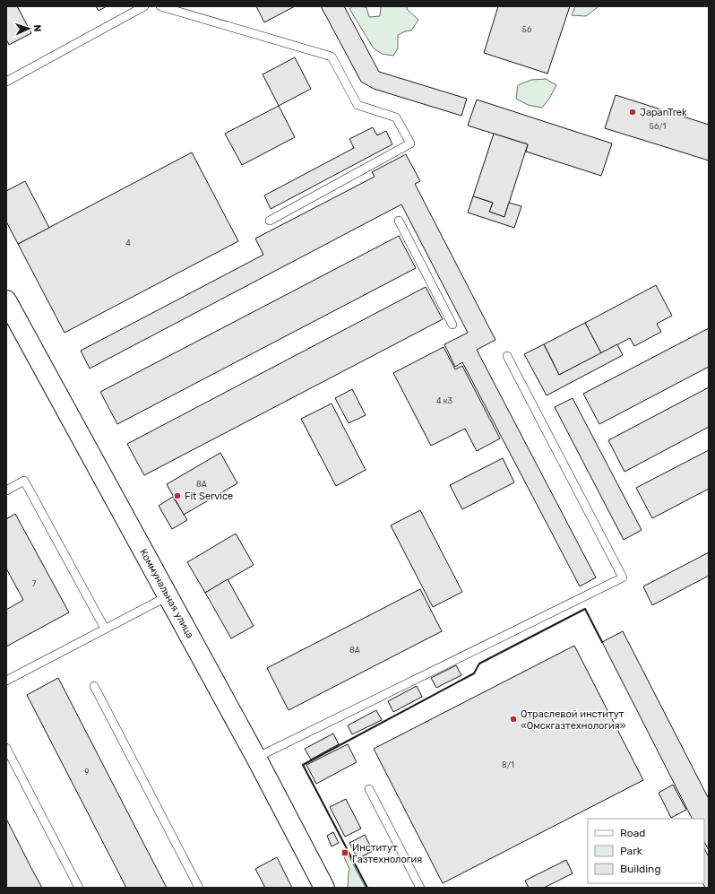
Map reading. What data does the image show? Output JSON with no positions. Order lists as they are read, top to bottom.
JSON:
{
  "streets": {
    "street": ["Коммунальная улица"]
  },
  "places": {
    "other": ["JapanTrek", "Fit Service", "Отраслевой институт «Омскгазтехнология»"],
    "transit": ["Институт Газтехнология"]
  },
  "house_numbers": [
    "56",
    "56/1",
    "4",
    "4 к3",
    "8А",
    "7",
    "8А",
    "8/1",
    "9"
  ],
  "legend": ["Road", "Park", "Building"],
  "north": "right"
}
